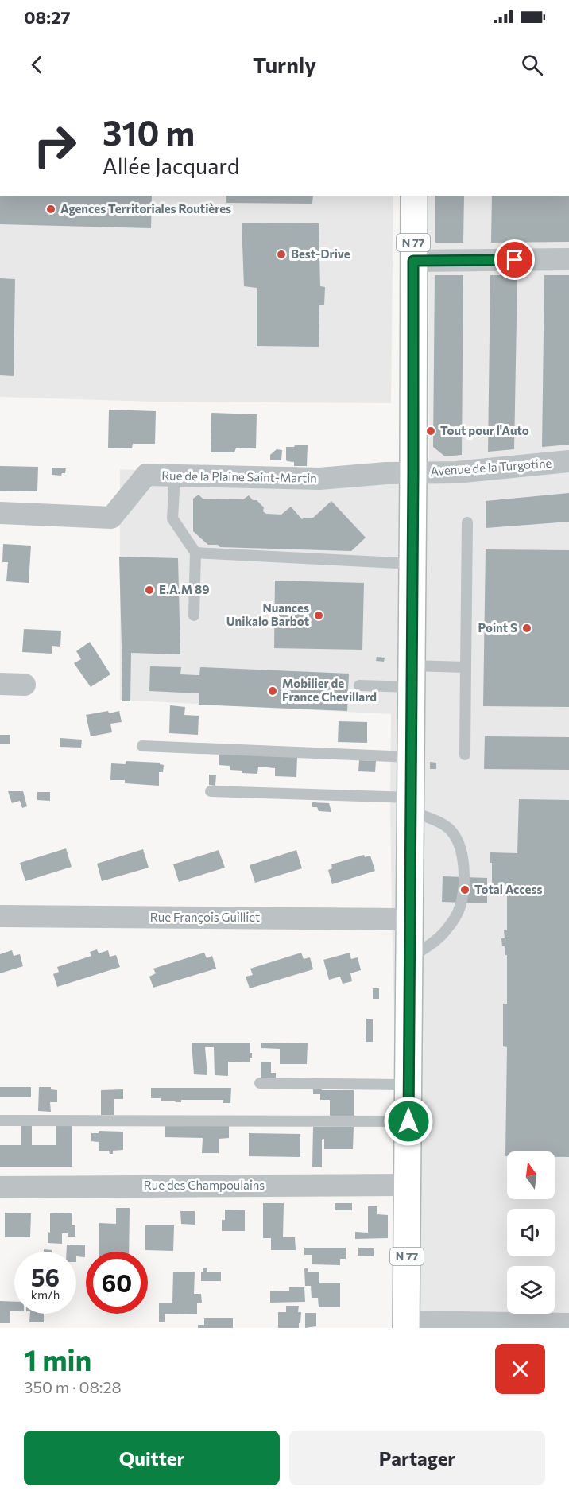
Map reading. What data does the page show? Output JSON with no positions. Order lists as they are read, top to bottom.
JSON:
{
  "streets": {
    "main road": ["N 77"],
    "street": [
      "Avenue de la Turgotine",
      "Rue de la Plaine Saint-Martin",
      "Rue François Guilliet",
      "Rue des Champoulains"
    ]
  },
  "crossings": [
    ["N 77", "Avenue de la Turgotine"],
    ["N 77", "Rue de la Plaine Saint-Martin"],
    ["N 77", "Rue François Guilliet"],
    ["N 77", "Rue des Champoulains"],
    ["Avenue de la Turgotine", "Rue de la Plaine Saint-Martin"]
  ],
  "places": [
    "Agences Territoriales Routières",
    "Best-Drive",
    "Tout pour l'Auto",
    "E.A.M 89",
    "Nuances Unikalo Barbot",
    "Point S",
    "Mobilier de France Chevillard",
    "Total Access"
  ],
  "north": "top",
  "page": {
    "status": "08:27",
    "header": "Turnly",
    "turn": ["310 m", "Allée Jacquard"],
    "speed": "56 km/h",
    "limit": "60",
    "heading": ["1 min", "350 m · 08:28"],
    "buttons": ["Quitter", "Partager"]
  }
}
